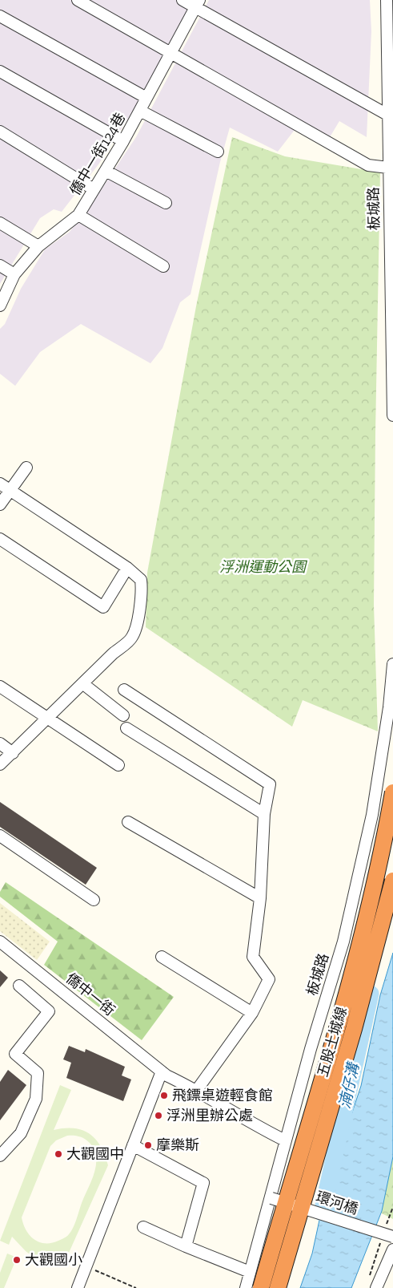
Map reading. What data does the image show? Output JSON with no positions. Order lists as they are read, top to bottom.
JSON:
{
  "streets": {
    "highway": ["五股土城線"],
    "street": [
      "僑中一街124巷",
      "板城路",
      "僑中一街",
      "環河橋"
    ]
  },
  "crossings": [
    ["板城路", "僑中一街"],
    ["板城路", "環河橋"]
  ],
  "water": ["湳仔溝"],
  "parks": ["浮洲運動公園"],
  "places": [
    "飛鏢桌遊輕食館",
    "浮洲里辦公處",
    "摩樂斯",
    "大觀國中",
    "大觀國小"
  ]
}
